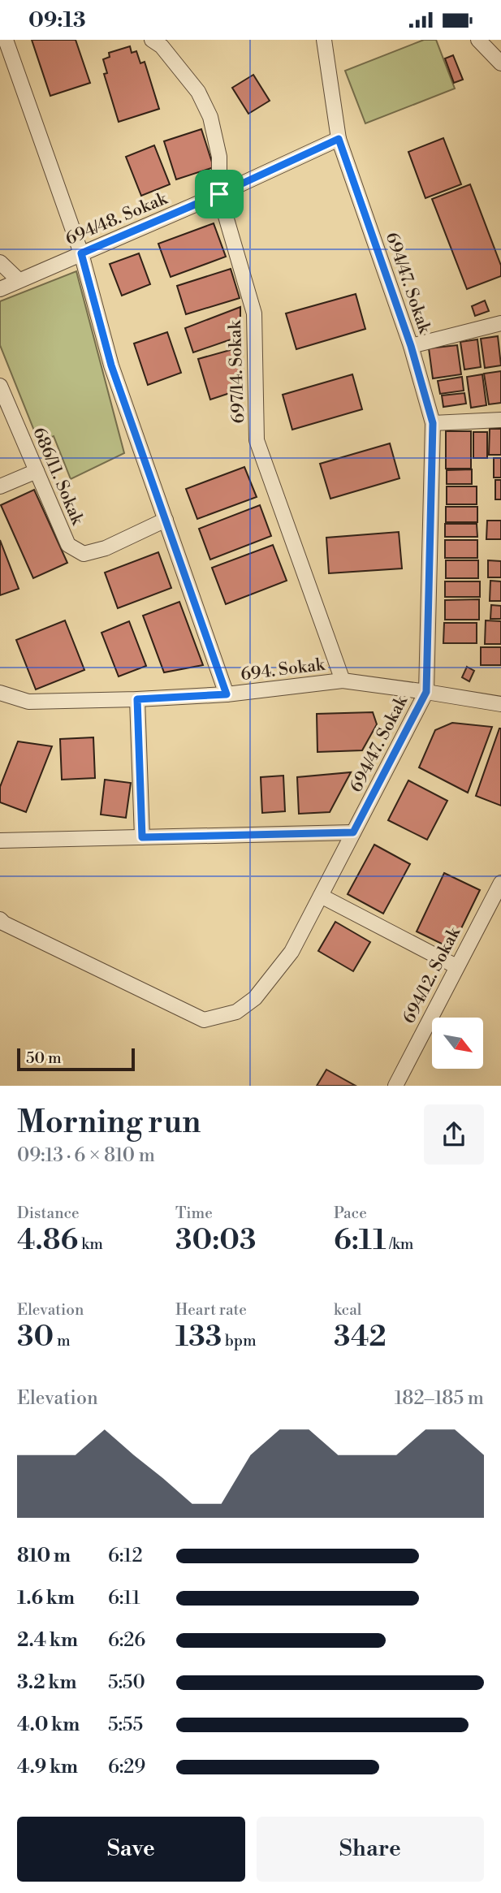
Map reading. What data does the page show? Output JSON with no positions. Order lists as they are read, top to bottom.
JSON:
{
  "streets": {
    "street": [
      "694/48. Sokak",
      "694/47. Sokak",
      "697/14. Sokak",
      "686/11. Sokak",
      "694. Sokak",
      "694/12. Sokak"
    ]
  },
  "crossings": [
    ["694/48. Sokak", "694/47. Sokak"],
    ["694/48. Sokak", "697/14. Sokak"],
    ["694/47. Sokak", "694. Sokak"],
    ["697/14. Sokak", "694. Sokak"]
  ],
  "scale_bar": "50 m",
  "north": "bottom right",
  "page": {
    "status": "09:13",
    "scale": "50 m",
    "heading": ["Morning run", "09:13 · 6 × 810 m"],
    "stats": [
      ["Distance", "4.86 km"],
      ["Time", "30:03"],
      ["Pace", "6:11 /km"],
      ["Elevation", "30 m"],
      ["Heart rate", "133 bpm"],
      ["kcal", "342"]
    ],
    "chart": ["Elevation", "182–185 m"],
    "list": [
      {
        "name": "810 m",
        "note": "6:12"
      },
      {
        "name": "1.6 km",
        "note": "6:11"
      },
      {
        "name": "2.4 km",
        "note": "6:26"
      },
      {
        "name": "3.2 km",
        "note": "5:50"
      },
      {
        "name": "4.0 km",
        "note": "5:55"
      },
      {
        "name": "4.9 km",
        "note": "6:29"
      }
    ],
    "buttons": ["Save", "Share"]
  }
}
